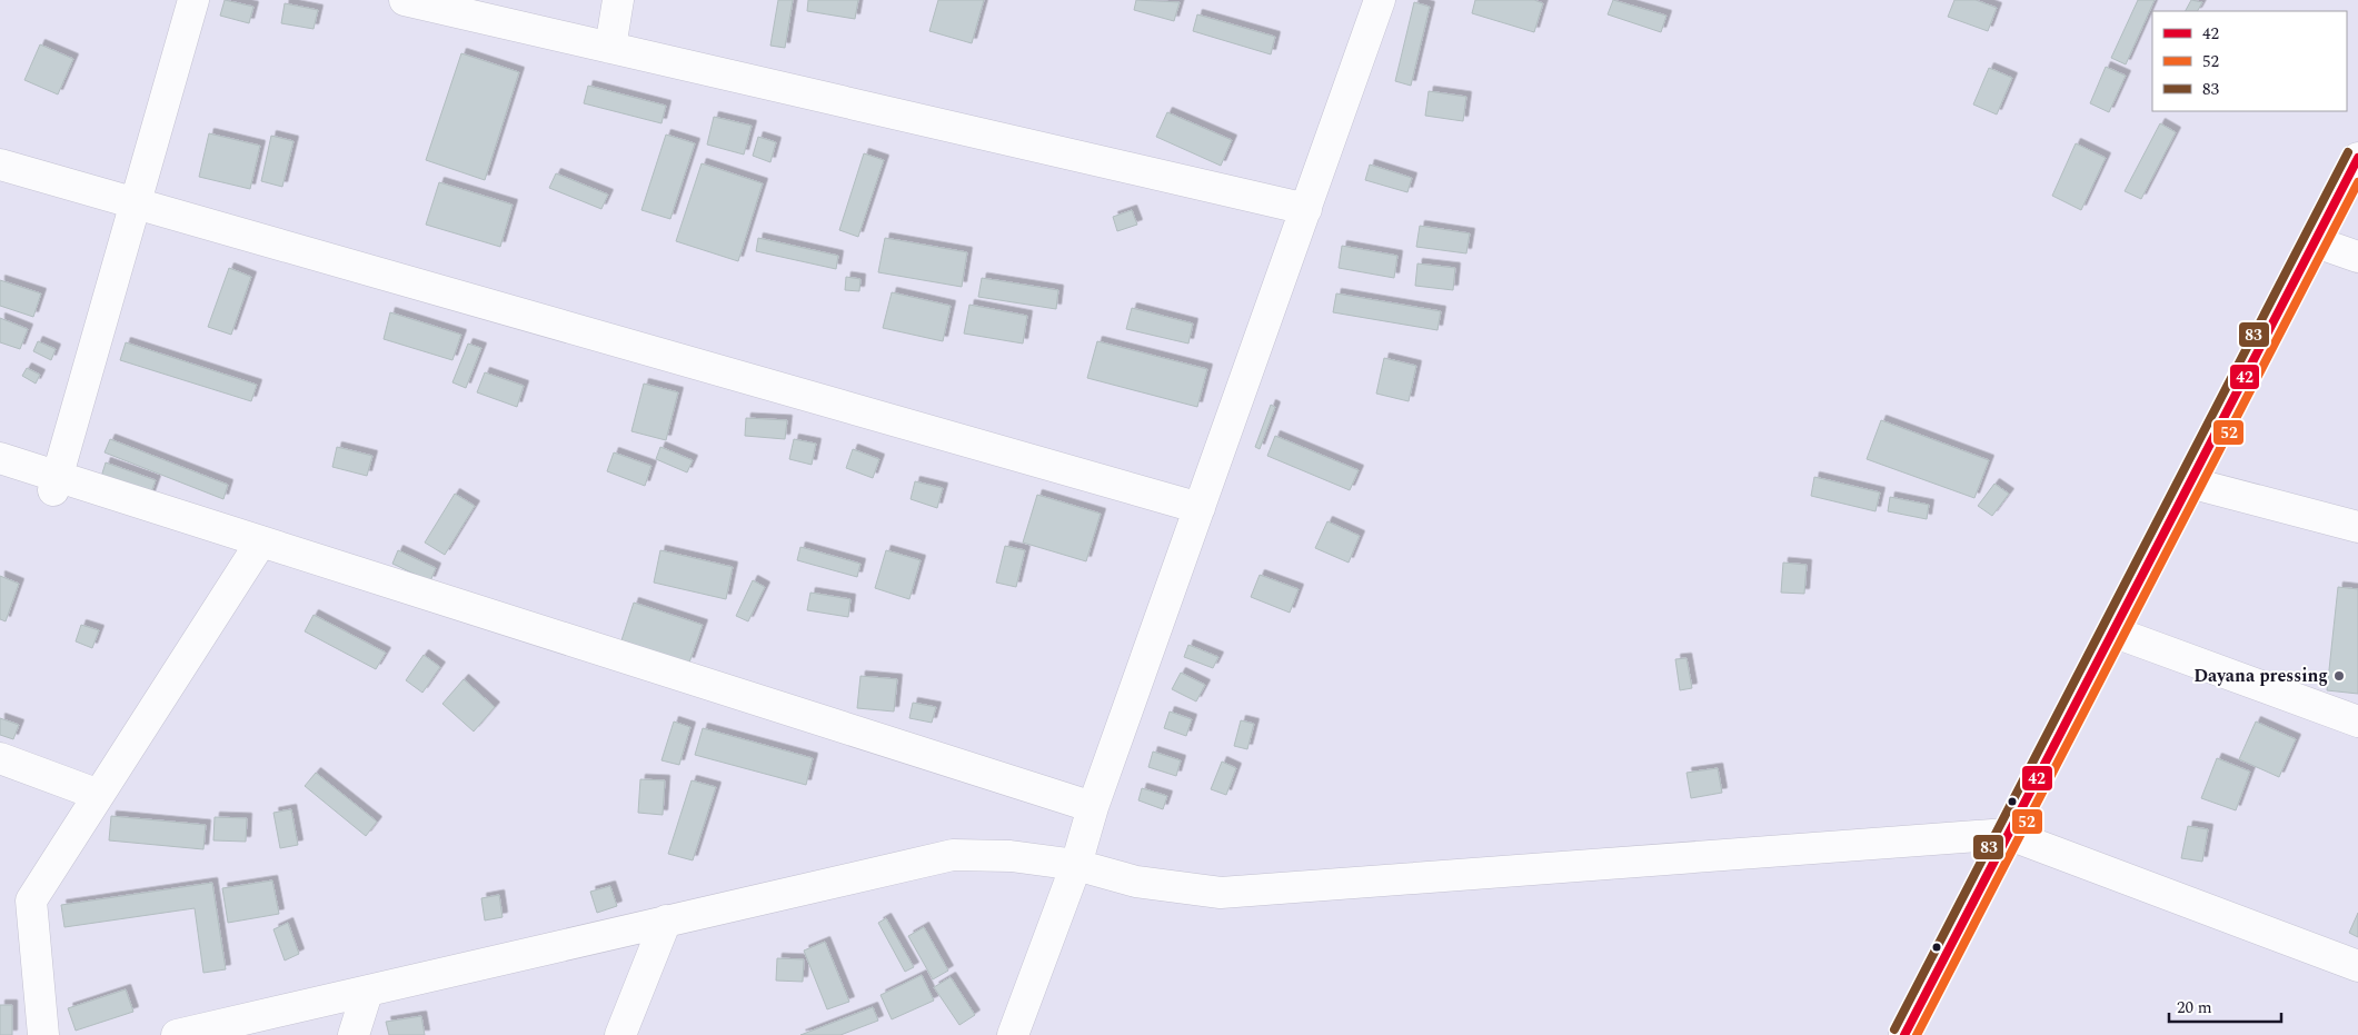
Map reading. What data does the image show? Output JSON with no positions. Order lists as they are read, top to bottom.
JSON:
{
  "places": ["Dayana pressing"],
  "lines": ["transit line 83", "transit line 42", "transit line 52"],
  "legend": ["42", "52", "83"],
  "scale_bar": "20 m"
}
